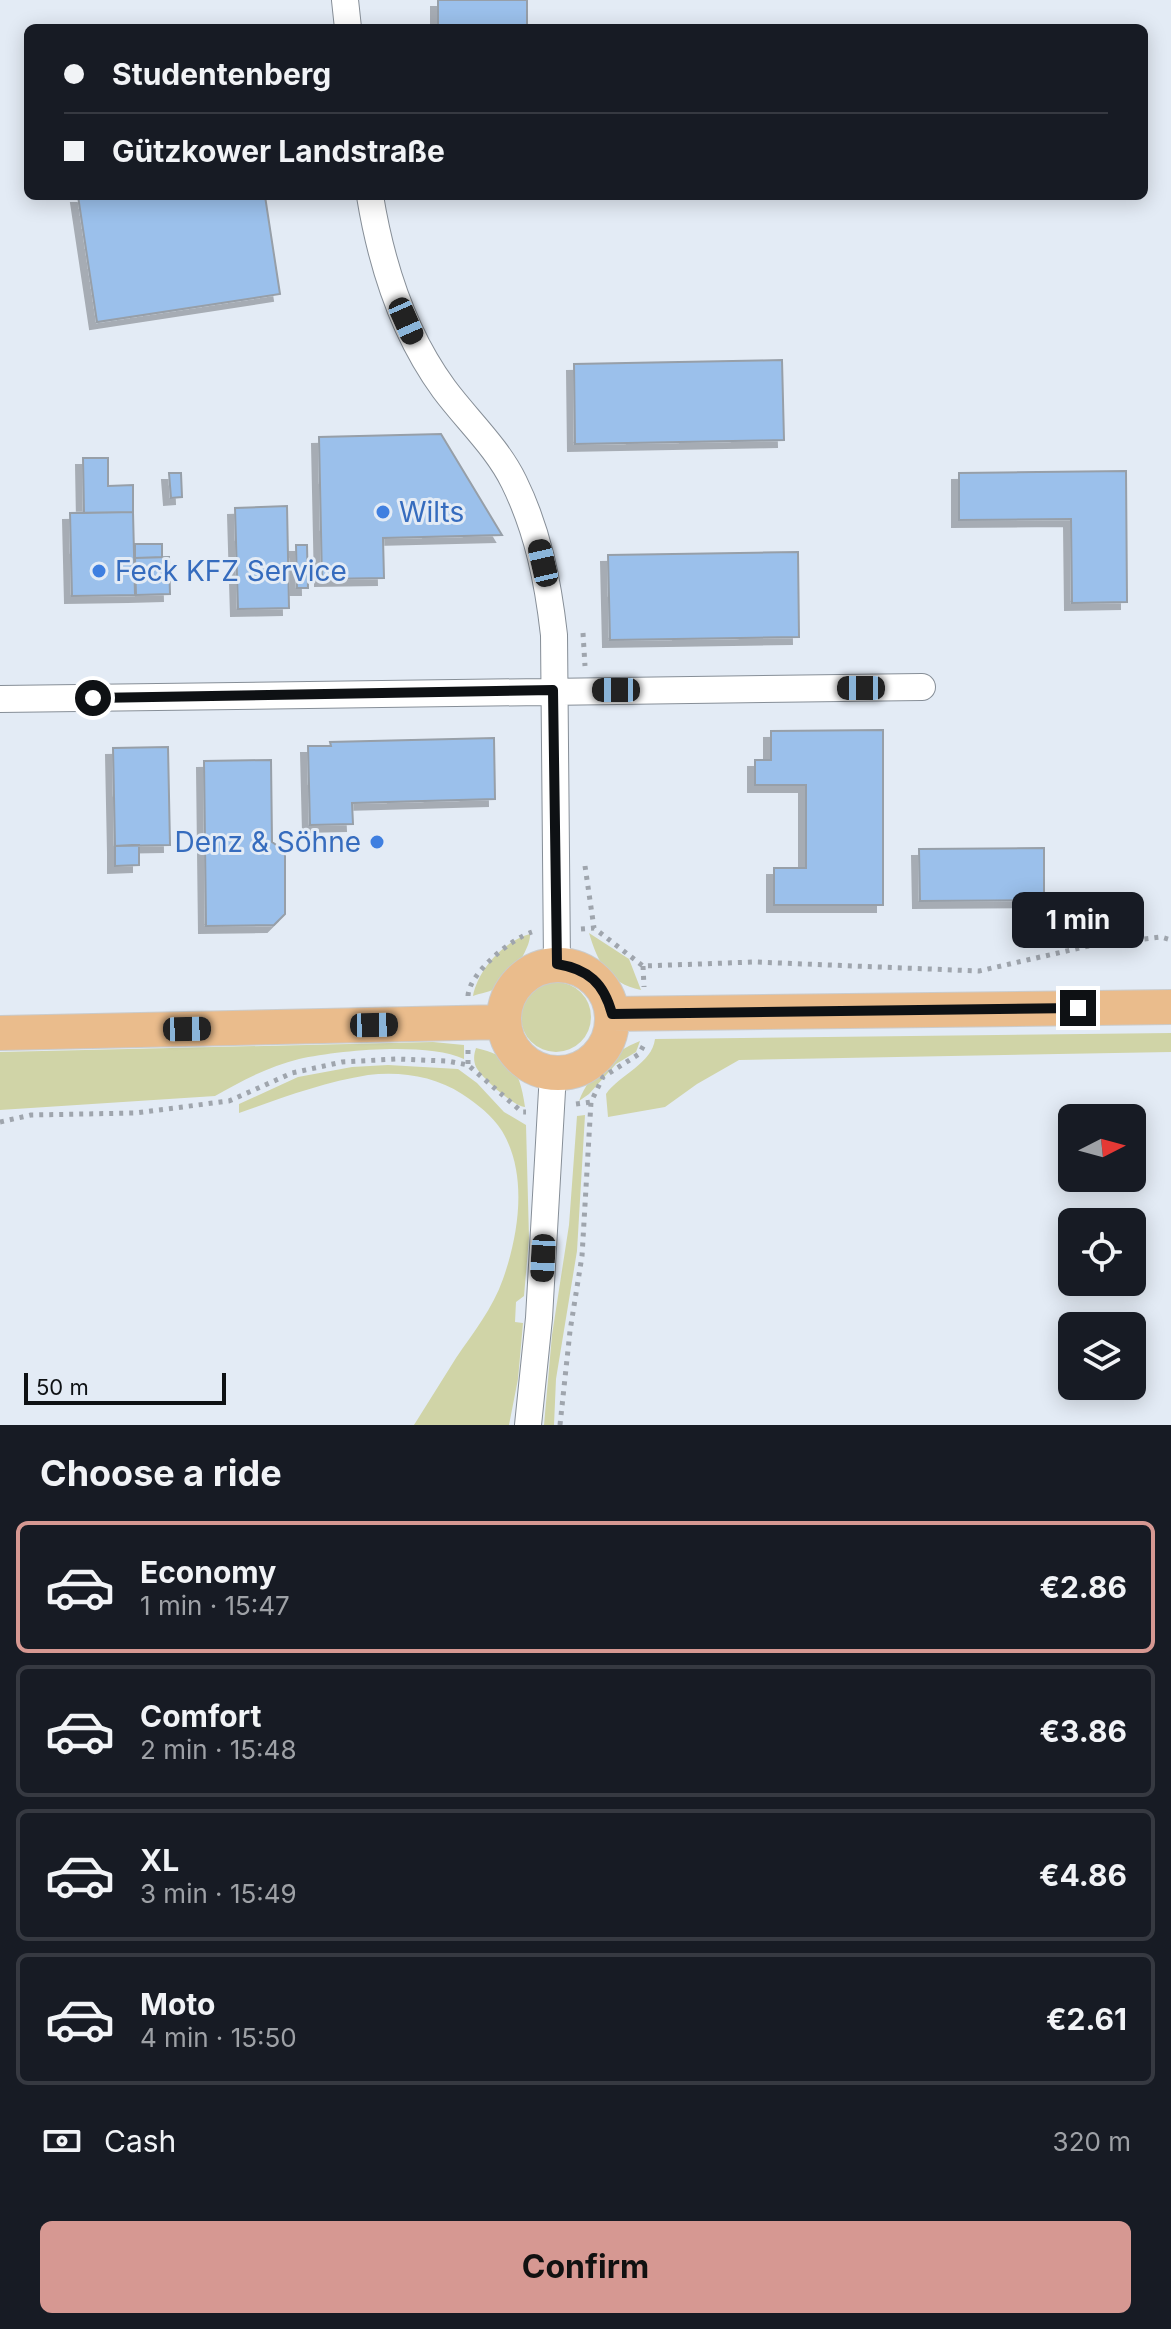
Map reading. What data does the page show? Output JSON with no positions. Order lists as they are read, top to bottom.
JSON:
{
  "places": ["Wilts", "Feck KFZ Service", "Denz & Söhne"],
  "scale_bar": "50 m",
  "north": "right",
  "page": {
    "banner": ["Studentenberg", "Gützkower Landstraße"],
    "bubble": "1 min",
    "scale": "50 m",
    "heading": "Choose a ride",
    "list": [
      {
        "name": "Economy",
        "note": "1 min · 15:47",
        "value": "€2.86"
      },
      {
        "name": "Comfort",
        "note": "2 min · 15:48",
        "value": "€3.86"
      },
      {
        "name": "XL",
        "note": "3 min · 15:49",
        "value": "€4.86"
      },
      {
        "name": "Moto",
        "note": "4 min · 15:50",
        "value": "€2.61"
      }
    ],
    "pay": ["Cash", "320 m"],
    "buttons": "Confirm"
  }
}
